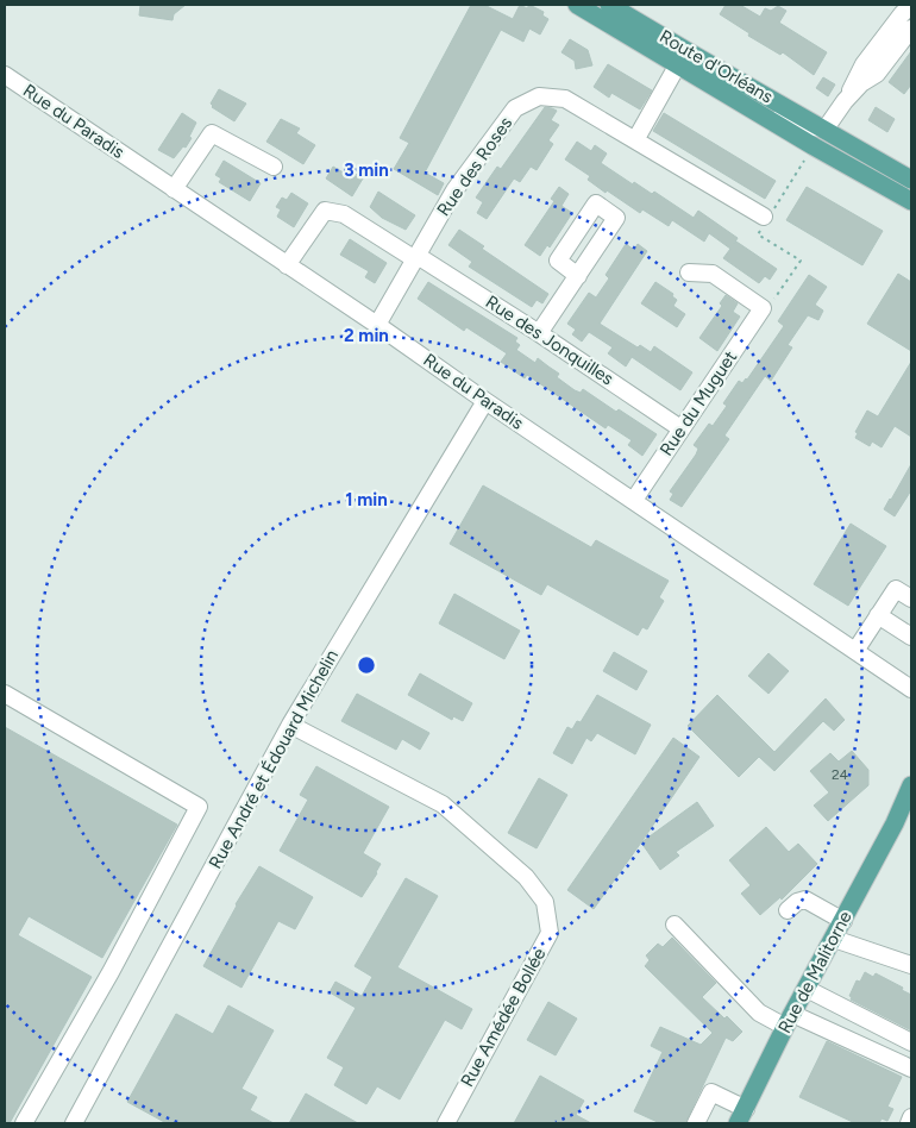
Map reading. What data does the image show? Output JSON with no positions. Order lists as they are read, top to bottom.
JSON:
{
  "streets": {
    "main road": ["Route d'Orléans", "Rue de Malitorne"],
    "street": [
      "Rue du Paradis",
      "Rue des Roses",
      "Rue des Jonquilles",
      "Rue du Muguet",
      "Rue André et Édouard Michelin",
      "Rue Amédée Bollée"
    ]
  },
  "crossings": [
    ["Rue du Paradis", "Rue des Roses"],
    ["Rue du Paradis", "Rue des Jonquilles"],
    ["Rue du Paradis", "Rue du Muguet"],
    ["Rue du Paradis", "Rue André et Édouard Michelin"],
    ["Rue des Roses", "Rue des Jonquilles"],
    ["Rue des Jonquilles", "Rue du Muguet"],
    ["Rue André et Édouard Michelin", "Rue Amédée Bollée"]
  ],
  "house_numbers": ["24"],
  "rings": ["3 min", "2 min", "1 min"]
}
